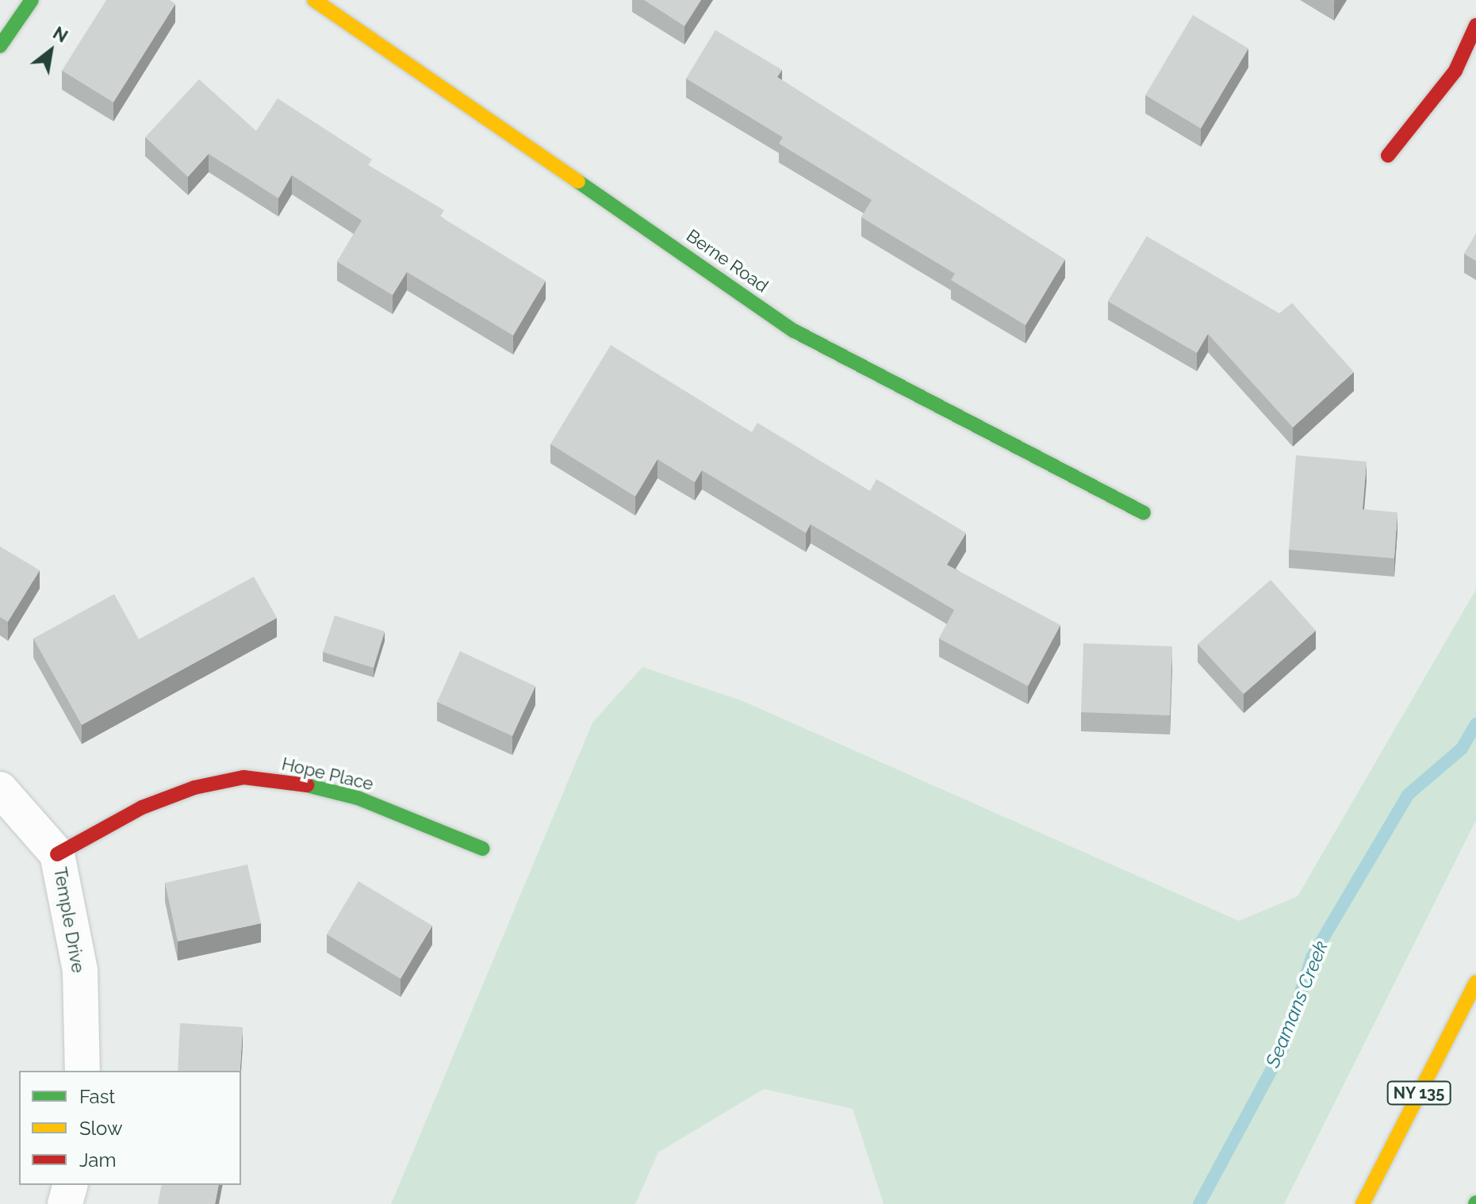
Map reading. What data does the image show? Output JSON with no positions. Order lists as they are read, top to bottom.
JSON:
{
  "streets": {
    "main road": ["Berne Road", "Hope Place", "NY 135"],
    "street": ["Temple Drive"]
  },
  "crossings": [
    ["Hope Place", "Temple Drive"]
  ],
  "water": ["Seamans Creek"],
  "legend": ["Fast", "Slow", "Jam"],
  "north": "top right"
}
